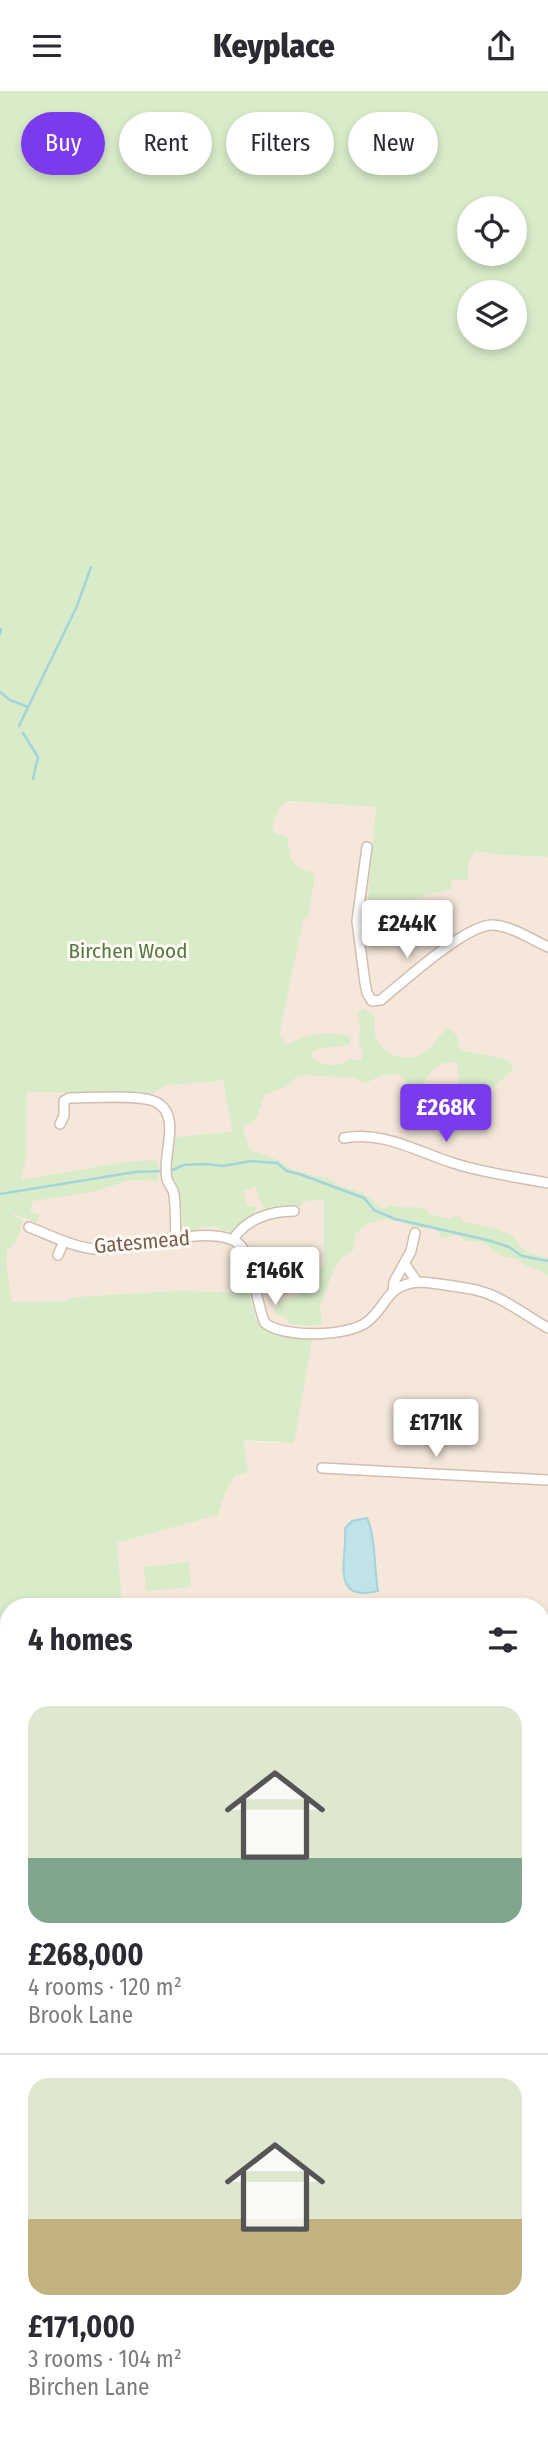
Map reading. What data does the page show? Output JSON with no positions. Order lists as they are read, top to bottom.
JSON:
{
  "streets": {
    "street": ["Gatesmead"]
  },
  "parks": ["Birchen Wood"],
  "page": {
    "header": "Keyplace",
    "chip": [
      "Buy",
      "Rent",
      "Filters",
      "New"
    ],
    "price": [
      "£244K",
      "£268K",
      "£146K",
      "£171K"
    ],
    "heading": "4 homes",
    "list": [
      {
        "name": "£268,000",
        "note": "4 rooms · 120 m² · Brook Lane"
      },
      {
        "name": "£171,000",
        "note": "3 rooms · 104 m² · Birchen Lane"
      }
    ]
  }
}
